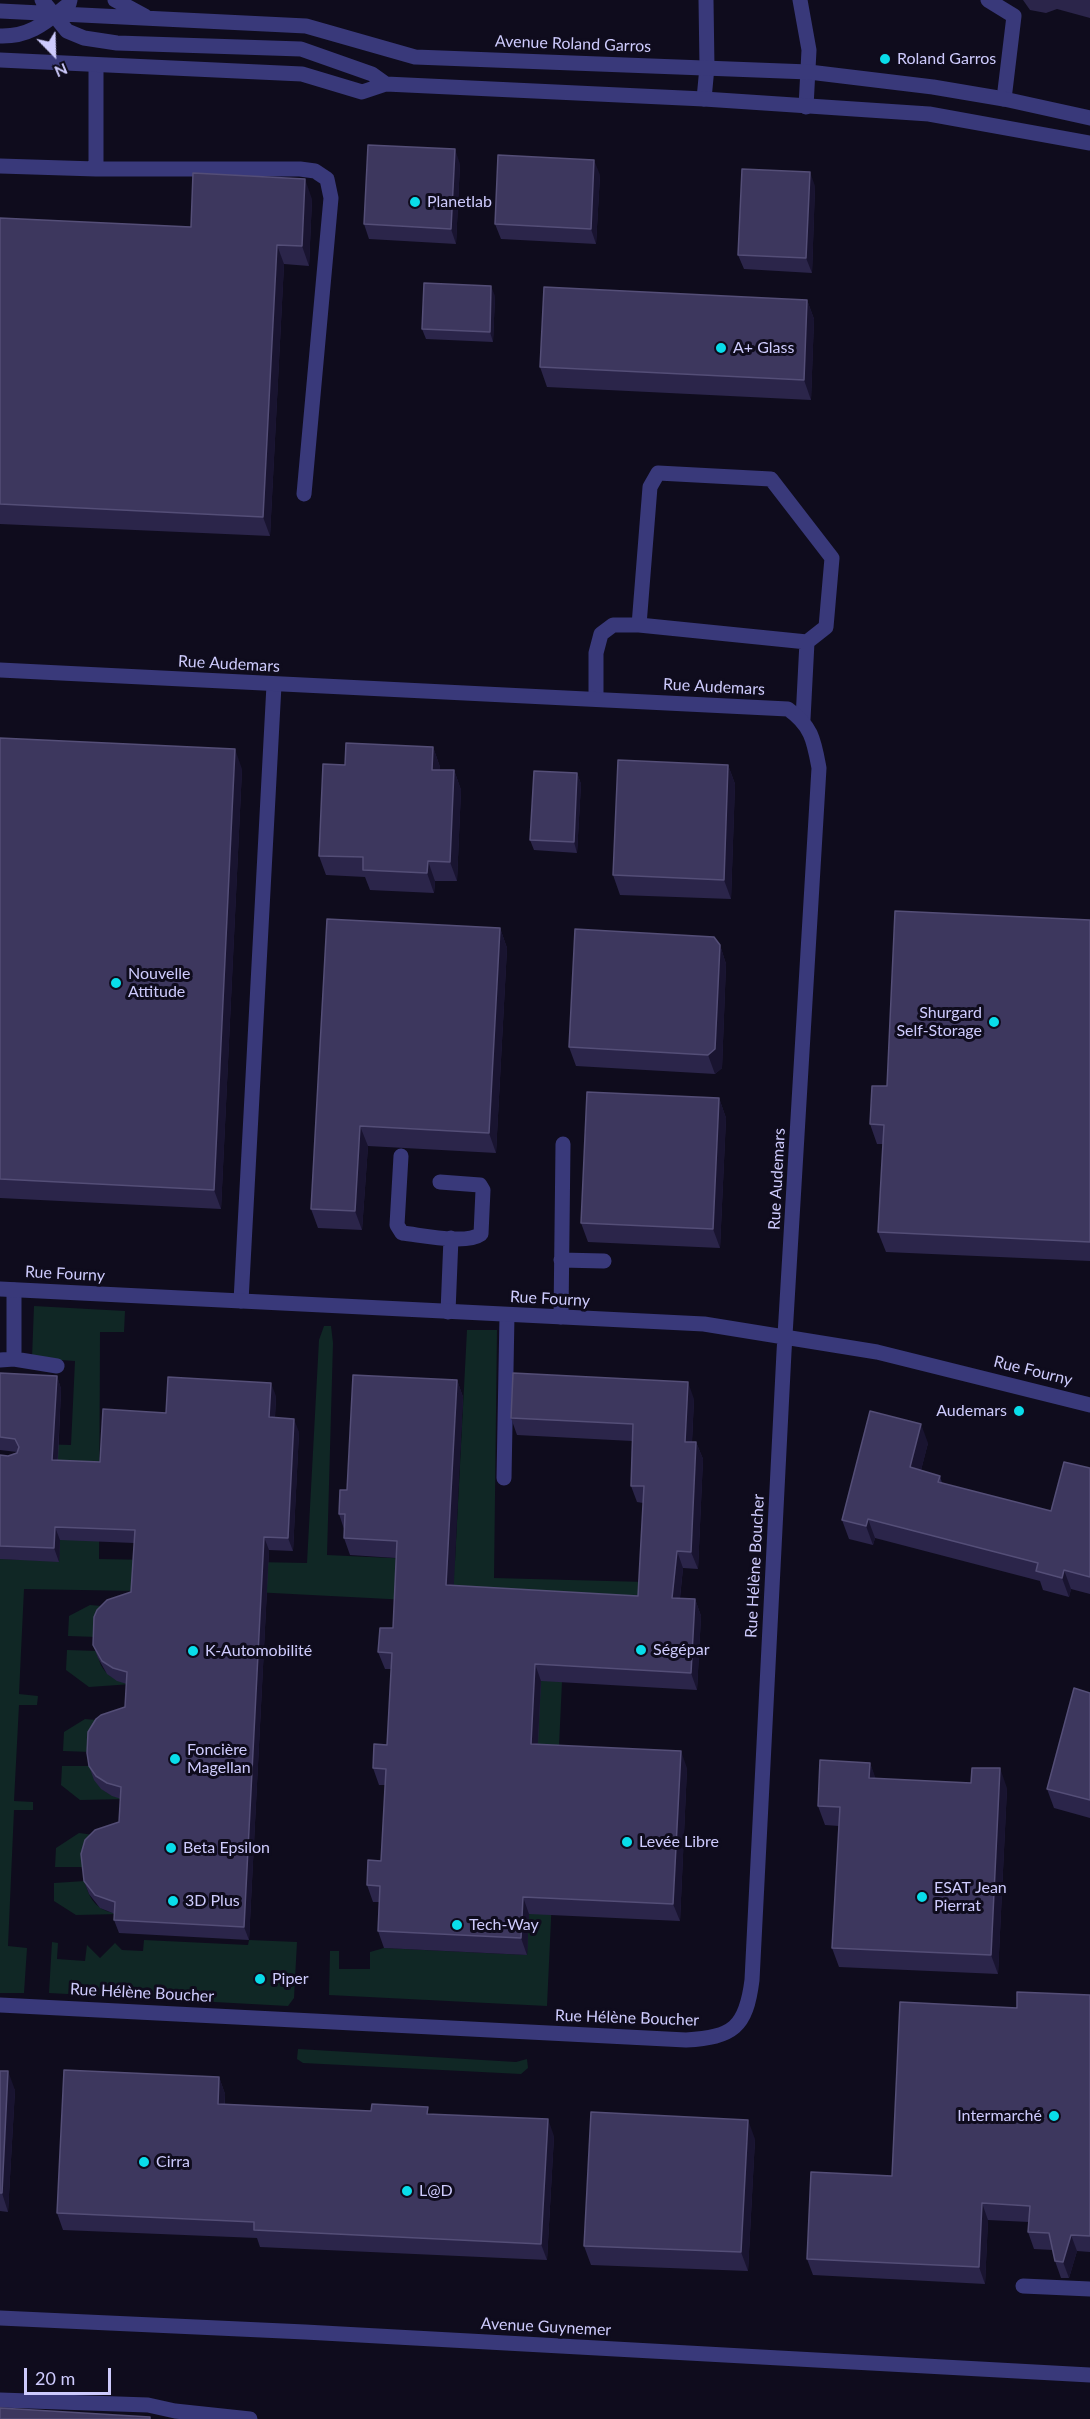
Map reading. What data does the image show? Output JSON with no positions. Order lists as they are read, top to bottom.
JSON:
{
  "streets": {
    "street": [
      "Avenue Roland Garros",
      "Rue Audemars",
      "Rue Fourny",
      "Rue Hélène Boucher",
      "Avenue Guynemer"
    ]
  },
  "crossings": [
    ["Rue Audemars", "Rue Fourny"],
    ["Rue Audemars", "Rue Hélène Boucher"],
    ["Rue Fourny", "Rue Hélène Boucher"]
  ],
  "places": [
    "Roland Garros",
    "Planetlab",
    "A+ Glass",
    "Nouvelle Attitude",
    "Shurgard Self-Storage",
    "Audemars",
    "Ségépar",
    "K-Automobilité",
    "Foncière Magellan",
    "Levée Libre",
    "Beta Epsilon",
    "ESAT Jean Pierrat",
    "3D Plus",
    "Tech-Way",
    "Piper",
    "Intermarché",
    "Cirra",
    "L@D"
  ],
  "scale_bar": "20 m",
  "north": "bottom right"
}
